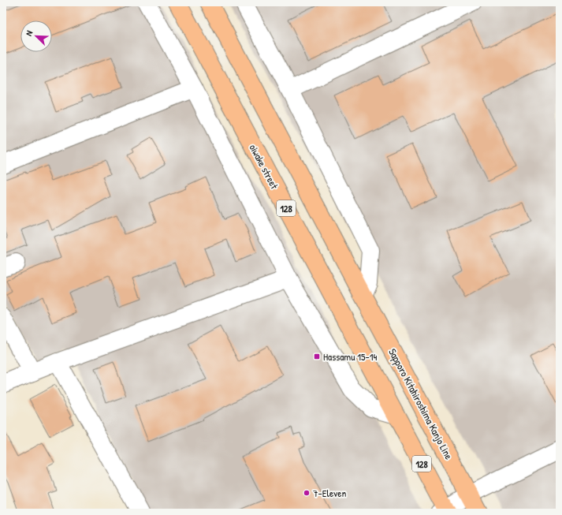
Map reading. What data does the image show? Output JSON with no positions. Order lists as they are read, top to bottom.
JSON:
{
  "streets": {
    "main road": ["oiwake street", "128", "Sapporo Kitahiroshima Kanjo Line"]
  },
  "crossings": [
    ["oiwake street", "128"],
    ["128", "Sapporo Kitahiroshima Kanjo Line"]
  ],
  "places": {
    "transit": ["Hassamu 15-14"],
    "other": ["7-Eleven"]
  },
  "north": "top left"
}
